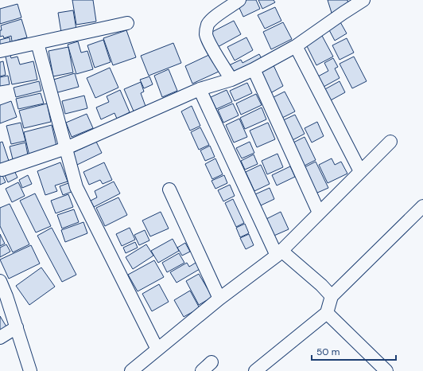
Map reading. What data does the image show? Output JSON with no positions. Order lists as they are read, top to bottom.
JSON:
{
  "scale_bar": "50 m"
}
